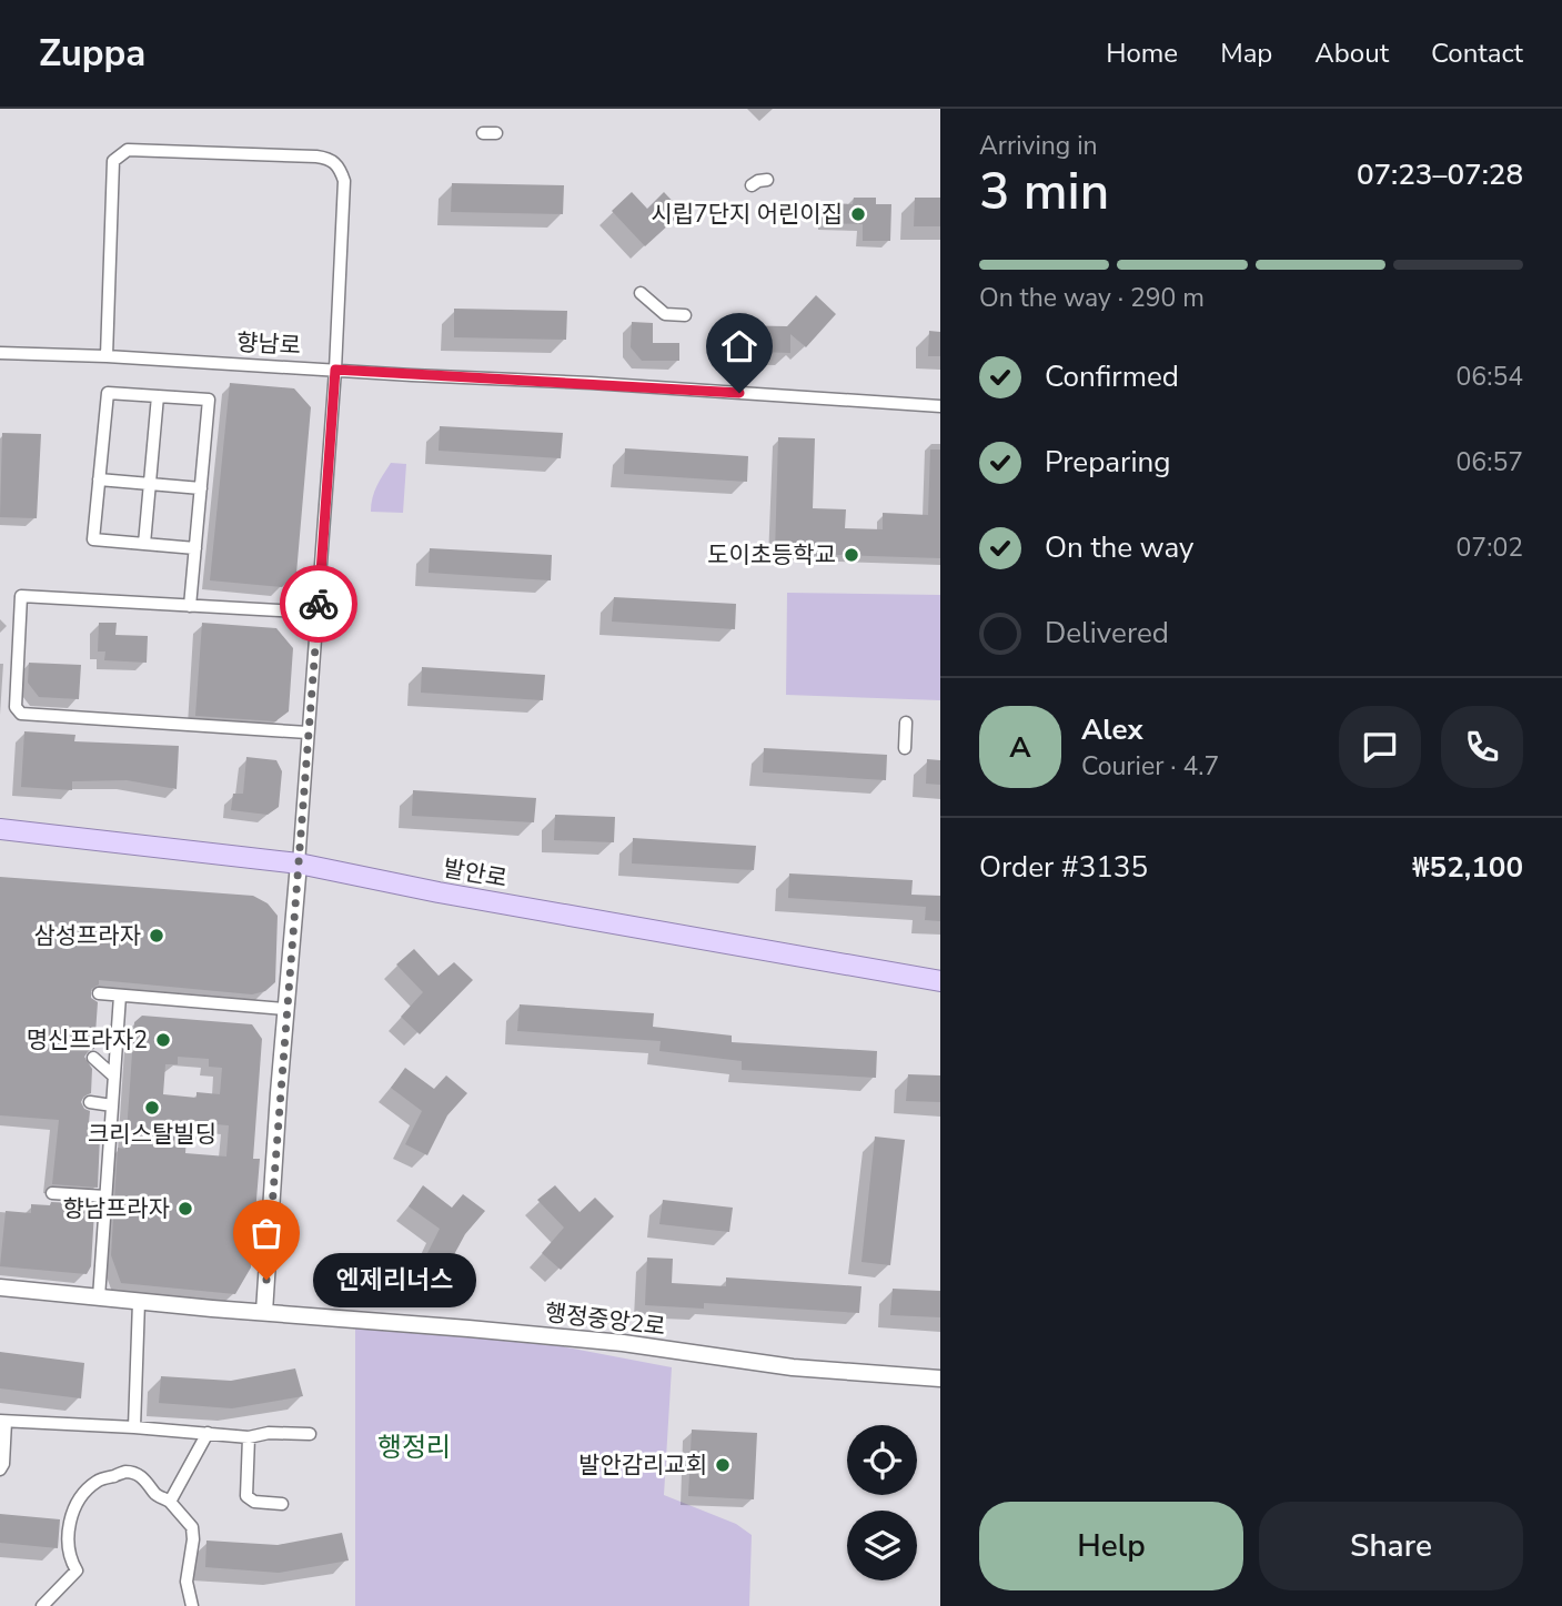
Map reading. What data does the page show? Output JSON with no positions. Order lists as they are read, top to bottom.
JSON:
{
  "streets": {
    "main road": ["발안로"],
    "street": ["향남로", "행정중앙2로"]
  },
  "districts": ["행정리"],
  "places": [
    "시립7단지 어린이집",
    "도이초등학교",
    "삼성프라자",
    "명신프라자2",
    "크리스탈빌딩",
    "향남프라자",
    "엔제리너스",
    "발안감리교회"
  ],
  "page": {
    "header": "Zuppa",
    "nav": [
      "Home",
      "Map",
      "About",
      "Contact"
    ],
    "heading": ["3 min", "Arriving in", "07:23–07:28"],
    "panel": [
      "Alex",
      "Courier · 4.7",
      "Order #3135",
      "₩52,100"
    ],
    "bar": "On the way · 290 m",
    "list": [
      ["Confirmed", "06:54"],
      ["Preparing", "06:57"],
      ["On the way", "07:02"],
      "Delivered"
    ],
    "round": "A",
    "bubble": "엔제리너스",
    "buttons": ["Help", "Share"]
  }
}
